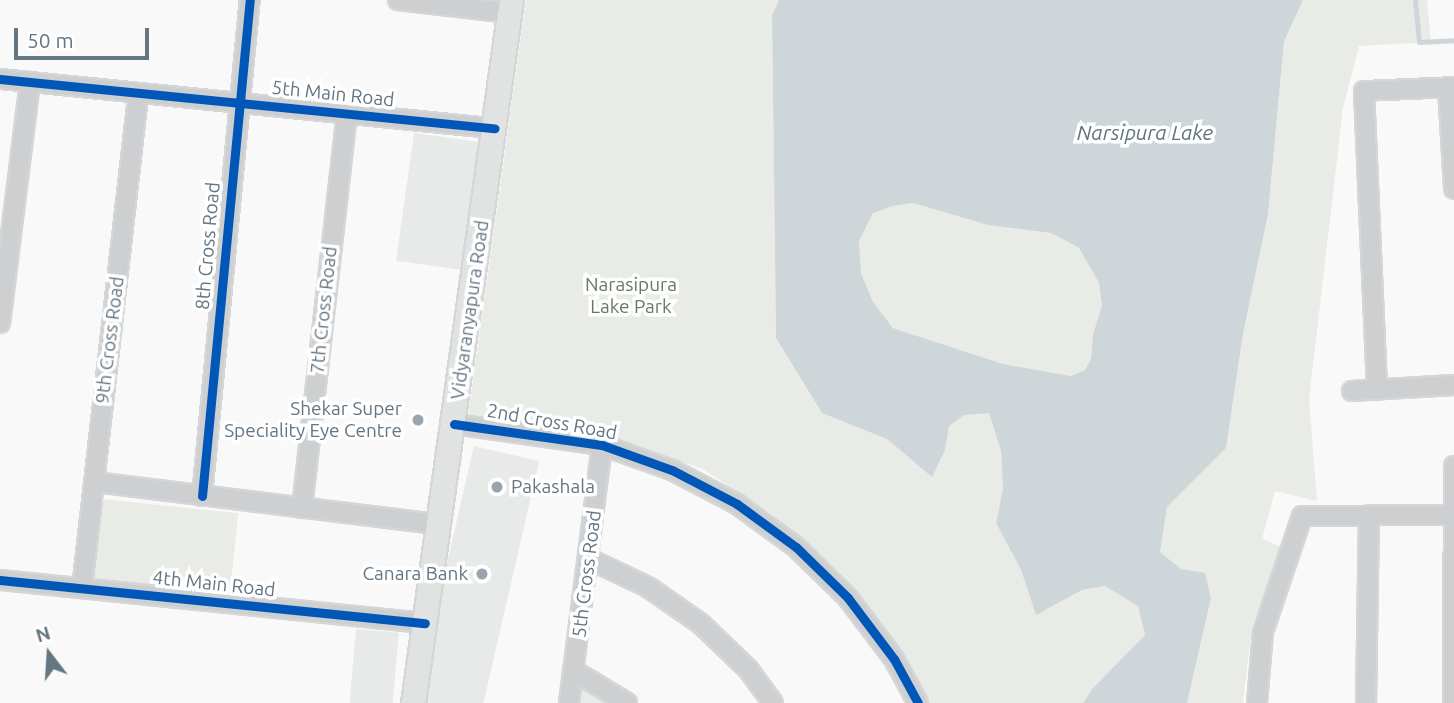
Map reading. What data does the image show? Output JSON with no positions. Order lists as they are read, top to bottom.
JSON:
{
  "streets": {
    "main road": ["Vidyaranyapura Road"],
    "street": [
      "5th Main Road",
      "8th Cross Road",
      "7th Cross Road",
      "9th Cross Road",
      "2nd Cross Road",
      "5th Cross Road",
      "4th Main Road"
    ]
  },
  "crossings": [
    ["5th Main Road", "8th Cross Road"],
    ["5th Main Road", "7th Cross Road"],
    ["5th Main Road", "Vidyaranyapura Road"],
    ["5th Main Road", "9th Cross Road"],
    ["Vidyaranyapura Road", "2nd Cross Road"],
    ["Vidyaranyapura Road", "4th Main Road"],
    ["9th Cross Road", "4th Main Road"],
    ["2nd Cross Road", "5th Cross Road"]
  ],
  "water": ["Narsipura Lake"],
  "parks": ["Narasipura Lake Park"],
  "places": ["Shekar Super Speciality Eye Centre", "Pakashala", "Canara Bank"],
  "scale_bar": "50 m",
  "north": "top"
}
